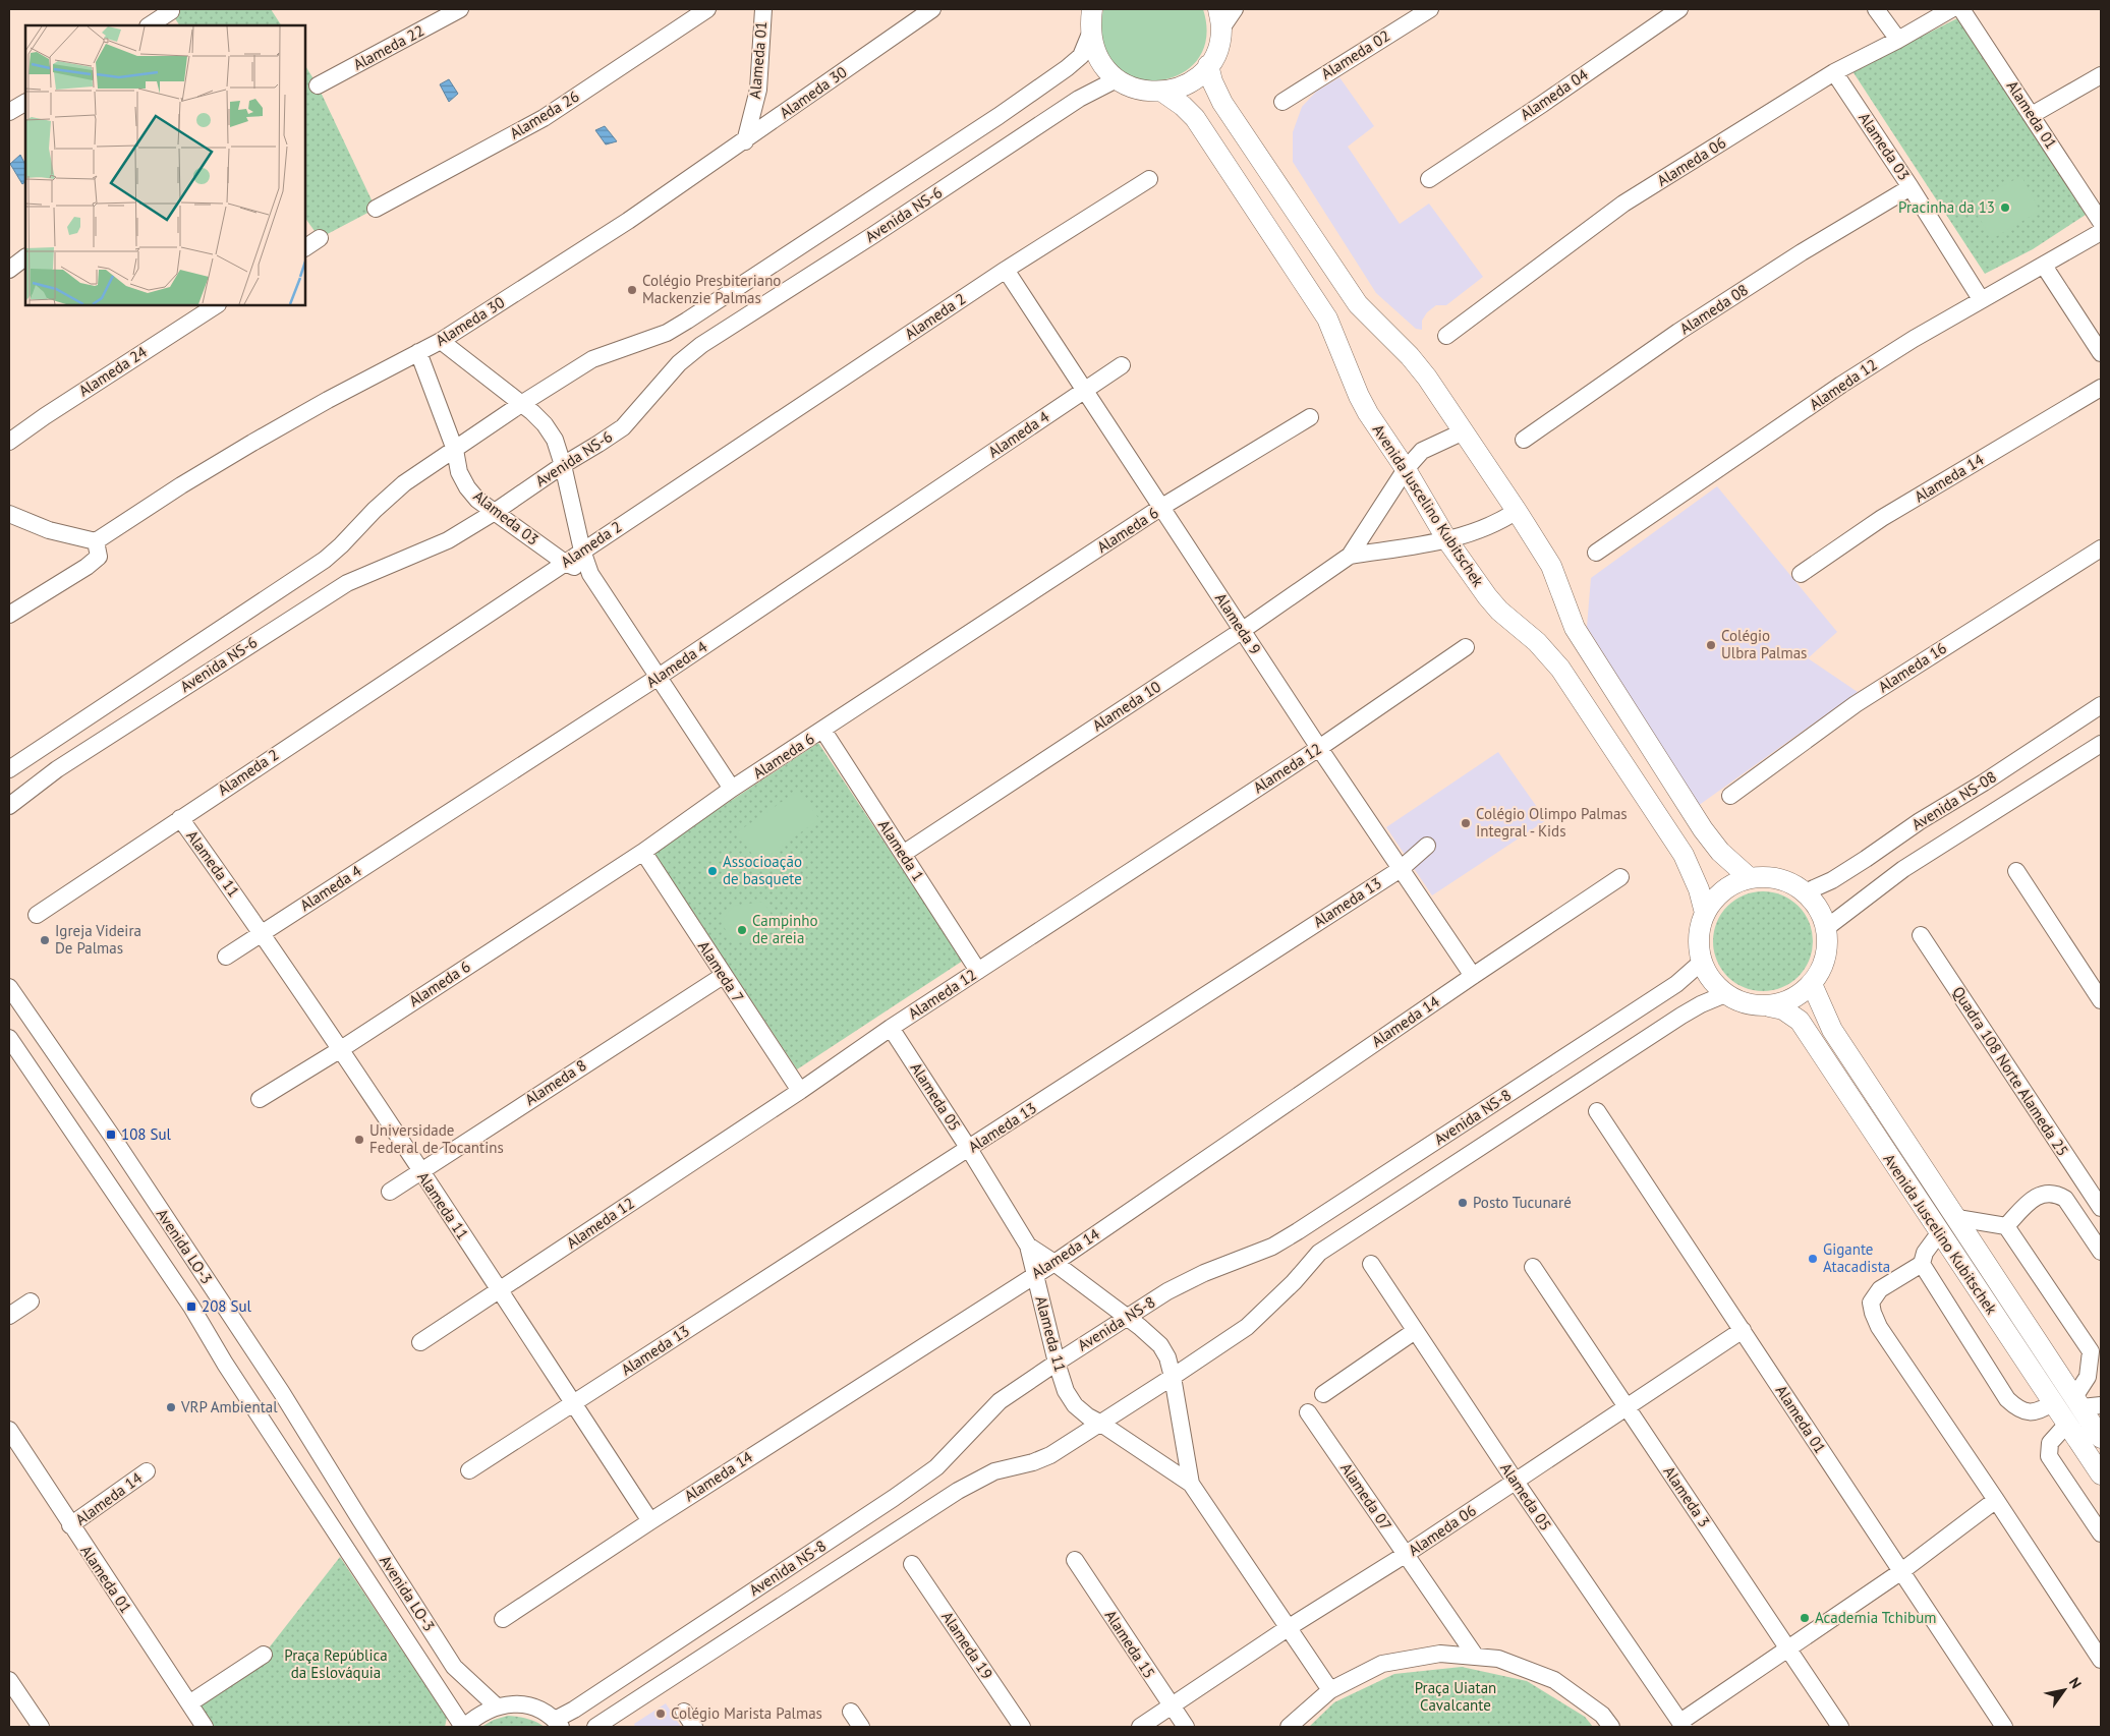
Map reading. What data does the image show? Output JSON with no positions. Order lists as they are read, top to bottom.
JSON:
{
  "streets": {
    "main road": ["Avenida Juscelino Kubitschek"],
    "street": [
      "Alameda 22",
      "Alameda 02",
      "Alameda 01",
      "Alameda 30",
      "Alameda 04",
      "Alameda 26",
      "Alameda 03",
      "Alameda 06",
      "Avenida NS-6",
      "Alameda 08",
      "Alameda 2",
      "Alameda 24",
      "Alameda 12",
      "Alameda 4",
      "Alameda 14",
      "Alameda 6",
      "Alameda 9",
      "Alameda 16",
      "Alameda 10",
      "Avenida NS-08",
      "Alameda 1",
      "Alameda 11",
      "Alameda 13",
      "Alameda 7",
      "Quadra 108 Norte Alameda 25",
      "Alameda 8",
      "Alameda 05",
      "Avenida NS-8",
      "Avenida LO-3",
      "Alameda 07",
      "Alameda 3",
      "Alameda 15",
      "Alameda 19"
    ]
  },
  "crossings": [
    ["Alameda 01", "Alameda 30"],
    ["Alameda 01", "Alameda 06"],
    ["Alameda 01", "Alameda 14"],
    ["Alameda 30", "Alameda 03"],
    ["Alameda 03", "Alameda 06"],
    ["Alameda 03", "Avenida NS-6"],
    ["Alameda 03", "Alameda 08"],
    ["Alameda 03", "Alameda 2"],
    ["Alameda 03", "Alameda 12"],
    ["Alameda 06", "Alameda 11"],
    ["Alameda 06", "Alameda 05"],
    ["Alameda 06", "Alameda 07"],
    ["Alameda 06", "Alameda 3"],
    ["Alameda 06", "Alameda 15"],
    ["Alameda 2", "Alameda 9"],
    ["Alameda 2", "Alameda 11"],
    ["Alameda 12", "Alameda 9"],
    ["Alameda 12", "Alameda 1"],
    ["Alameda 12", "Alameda 11"],
    ["Alameda 12", "Alameda 7"],
    ["Alameda 12", "Alameda 05"],
    ["Alameda 4", "Alameda 9"],
    ["Alameda 4", "Alameda 11"],
    ["Alameda 14", "Alameda 9"],
    ["Alameda 14", "Alameda 11"],
    ["Avenida Juscelino Kubitschek", "Alameda 10"],
    ["Avenida Juscelino Kubitschek", "Avenida NS-08"],
    ["Avenida Juscelino Kubitschek", "Avenida NS-8"],
    ["Alameda 6", "Alameda 9"],
    ["Alameda 6", "Alameda 1"],
    ["Alameda 6", "Alameda 11"],
    ["Alameda 6", "Alameda 7"],
    ["Alameda 9", "Alameda 10"],
    ["Alameda 9", "Alameda 13"],
    ["Alameda 10", "Alameda 1"],
    ["Avenida NS-08", "Avenida NS-8"],
    ["Alameda 11", "Alameda 13"],
    ["Alameda 11", "Alameda 8"],
    ["Alameda 11", "Alameda 05"],
    ["Alameda 11", "Avenida NS-8"],
    ["Alameda 13", "Alameda 05"],
    ["Alameda 7", "Alameda 8"]
  ],
  "parks": ["Praça República da Eslováquia", "Praça Uiatan Cavalcante"],
  "places": {
    "other": [
      "Pracinha da 13",
      "Colégio Presbiteriano Mackenzie Palmas",
      "Colégio Ulbra Palmas",
      "Colégio Olimpo Palmas Integral - Kids",
      "Associoação de basquete",
      "Campinho de areia",
      "Igreja Videira De Palmas",
      "Universidade Federal de Tocantins",
      "Posto Tucunaré",
      "Gigante Atacadista",
      "VRP Ambiental",
      "Academia Tchibum",
      "Colégio Marista Palmas"
    ],
    "transit": ["108 Sul", "208 Sul"]
  },
  "north": "top right"
}
